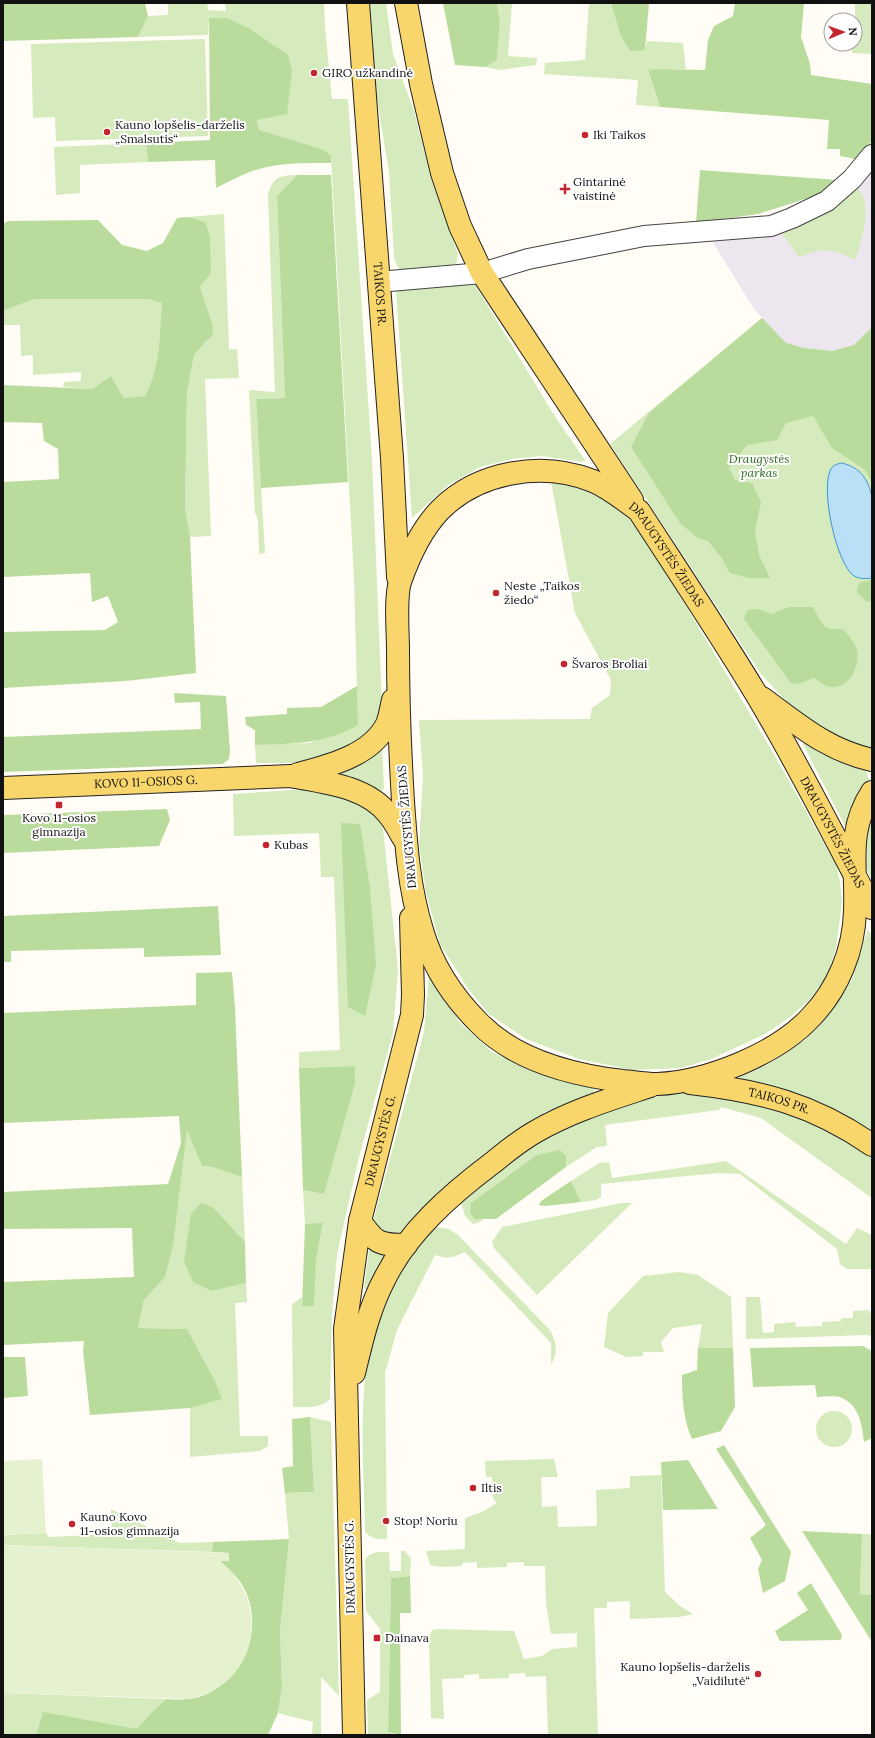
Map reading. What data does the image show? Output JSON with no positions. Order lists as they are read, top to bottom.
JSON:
{
  "streets": {
    "main road": [
      "TAIKOS PR.",
      "DRAUGYSTĖS ŽIEDAS",
      "KOVO 11-OSIOS G.",
      "DRAUGYSTĖS G."
    ]
  },
  "crossings": [
    ["TAIKOS PR.", "DRAUGYSTĖS ŽIEDAS"],
    ["DRAUGYSTĖS ŽIEDAS", "KOVO 11-OSIOS G."],
    ["DRAUGYSTĖS ŽIEDAS", "DRAUGYSTĖS G."]
  ],
  "parks": ["Draugystės parkas"],
  "places": {
    "other": [
      "GIRO užkandinė",
      "Kauno lopšelis-darželis „Smalsutis“",
      "Iki Taikos",
      "Neste „Taikos žiedo“",
      "Švaros Broliai",
      "Kubas",
      "Iltis",
      "Stop! Noriu",
      "Kauno Kovo 11-osios gimnazija",
      "Kauno lopšelis-darželis „Vaidilutė“"
    ],
    "health": ["Gintarinė vaistinė"],
    "transit": ["Kovo 11-osios gimnazija", "Dainava"]
  },
  "north": "right"
}
